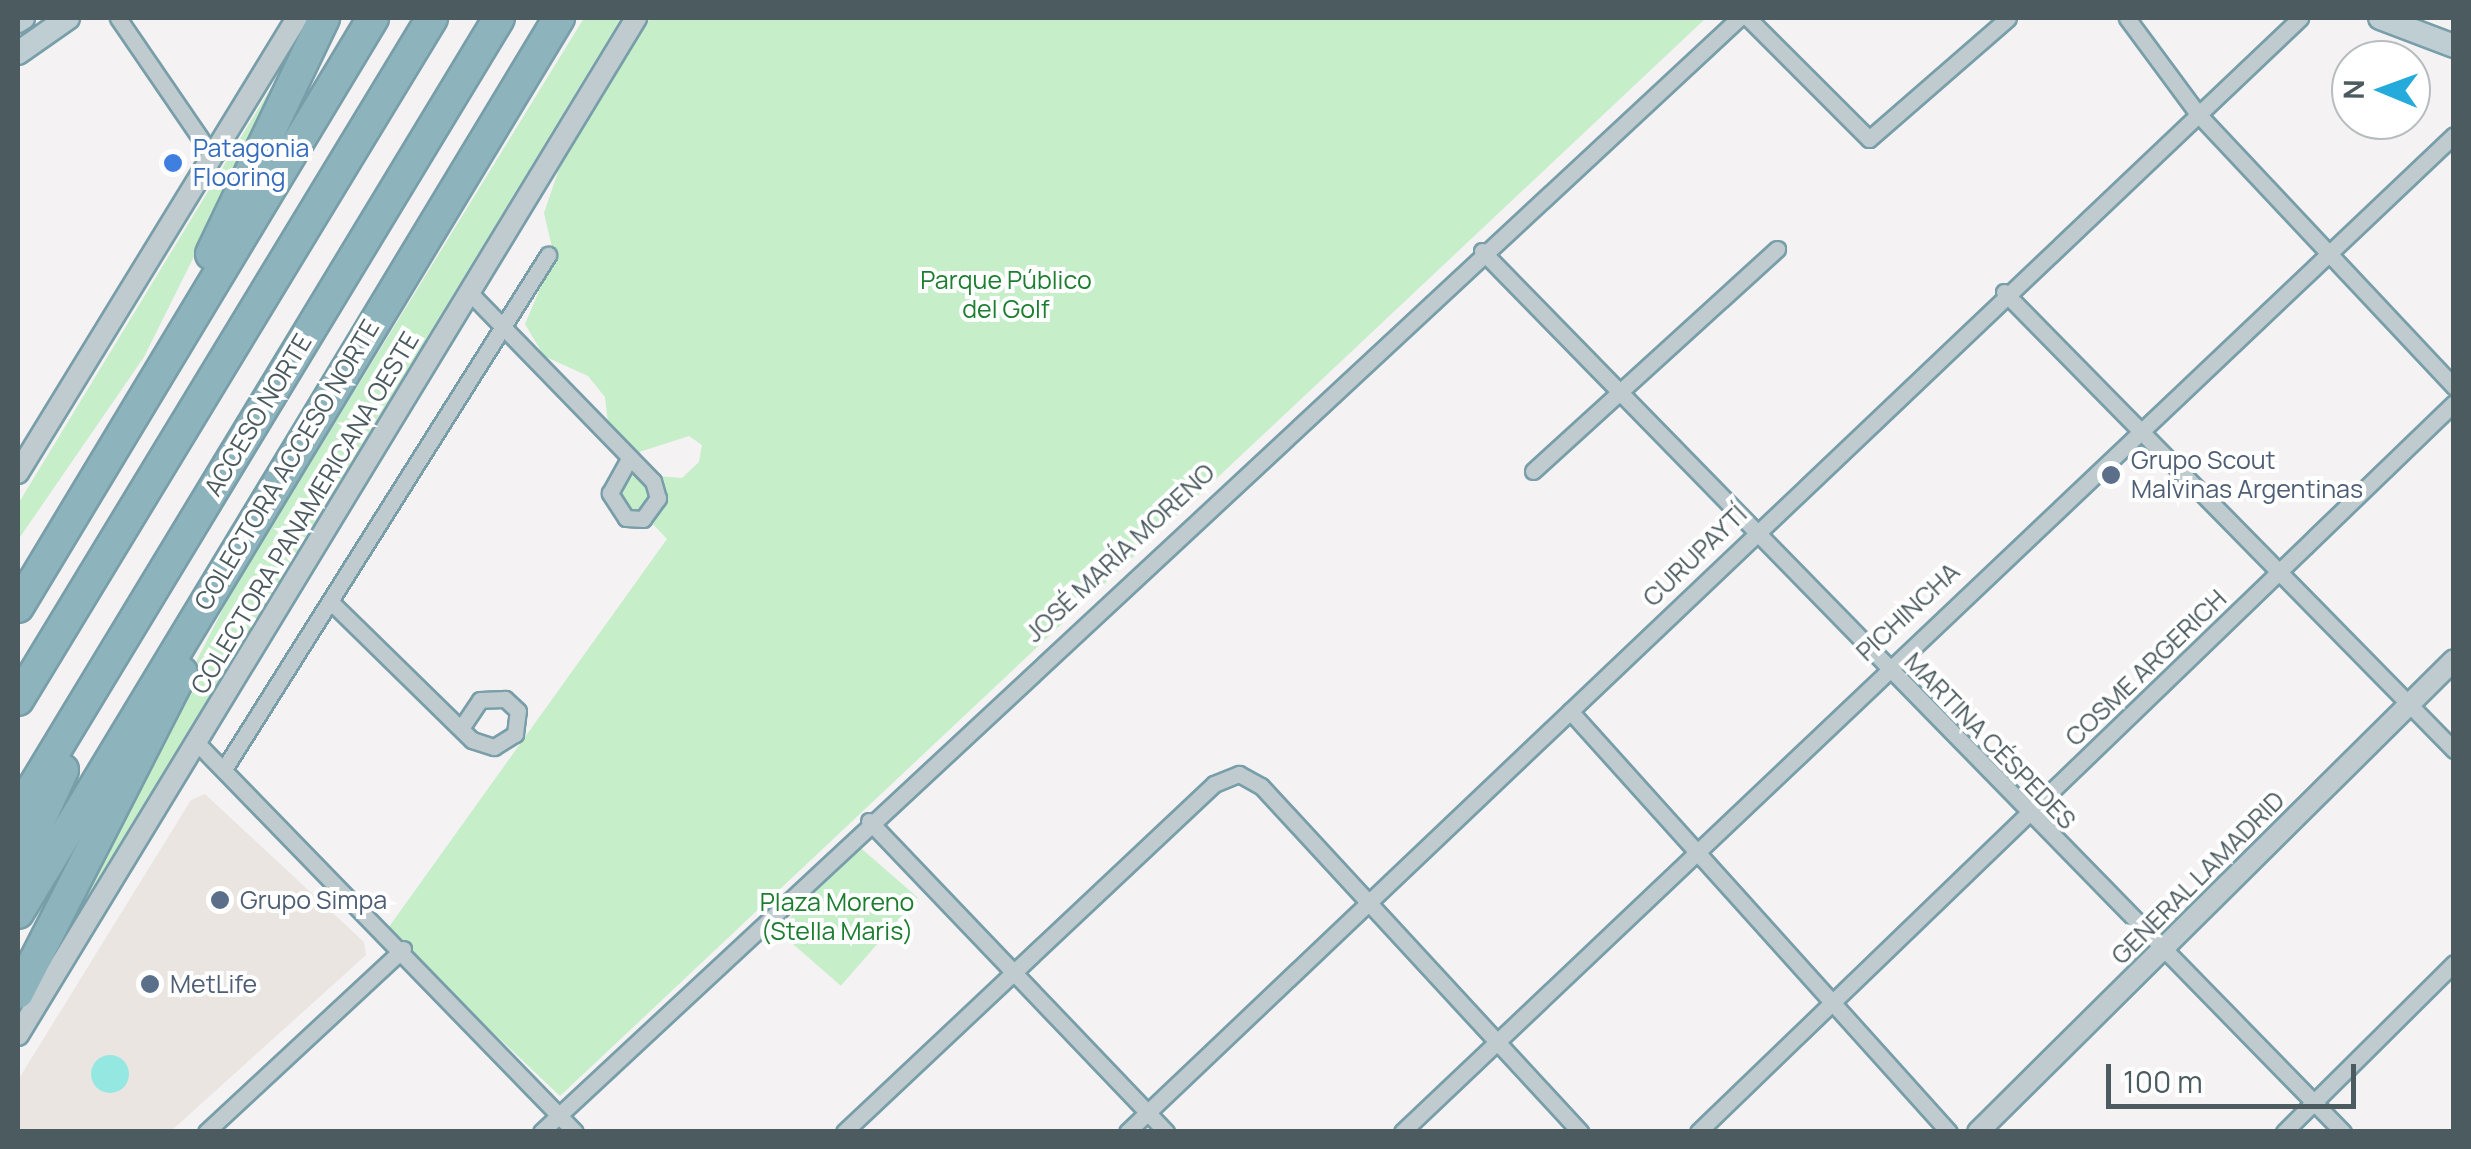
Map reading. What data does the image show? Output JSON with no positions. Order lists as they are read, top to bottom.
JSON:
{
  "streets": {
    "highway": ["ACCESO NORTE", "COLECTORA ACCESO NORTE"],
    "street": [
      "COLECTORA PANAMERICANA OESTE",
      "JOSÉ MARÍA MORENO",
      "CURUPAYTÍ",
      "PICHINCHA",
      "COSME ARGERICH",
      "MARTINA CÉSPEDES",
      "GENERAL LAMADRID"
    ]
  },
  "crossings": [
    ["JOSÉ MARÍA MORENO", "MARTINA CÉSPEDES"],
    ["CURUPAYTÍ", "MARTINA CÉSPEDES"],
    ["PICHINCHA", "MARTINA CÉSPEDES"],
    ["COSME ARGERICH", "MARTINA CÉSPEDES"],
    ["MARTINA CÉSPEDES", "GENERAL LAMADRID"]
  ],
  "parks": ["Parque Público del Golf", "Plaza Moreno (Stella Maris)"],
  "places": [
    "Patagonia Flooring",
    "Grupo Scout Malvinas Argentinas",
    "Grupo Simpa",
    "MetLife"
  ],
  "scale_bar": "100 m",
  "north": "left"
}
